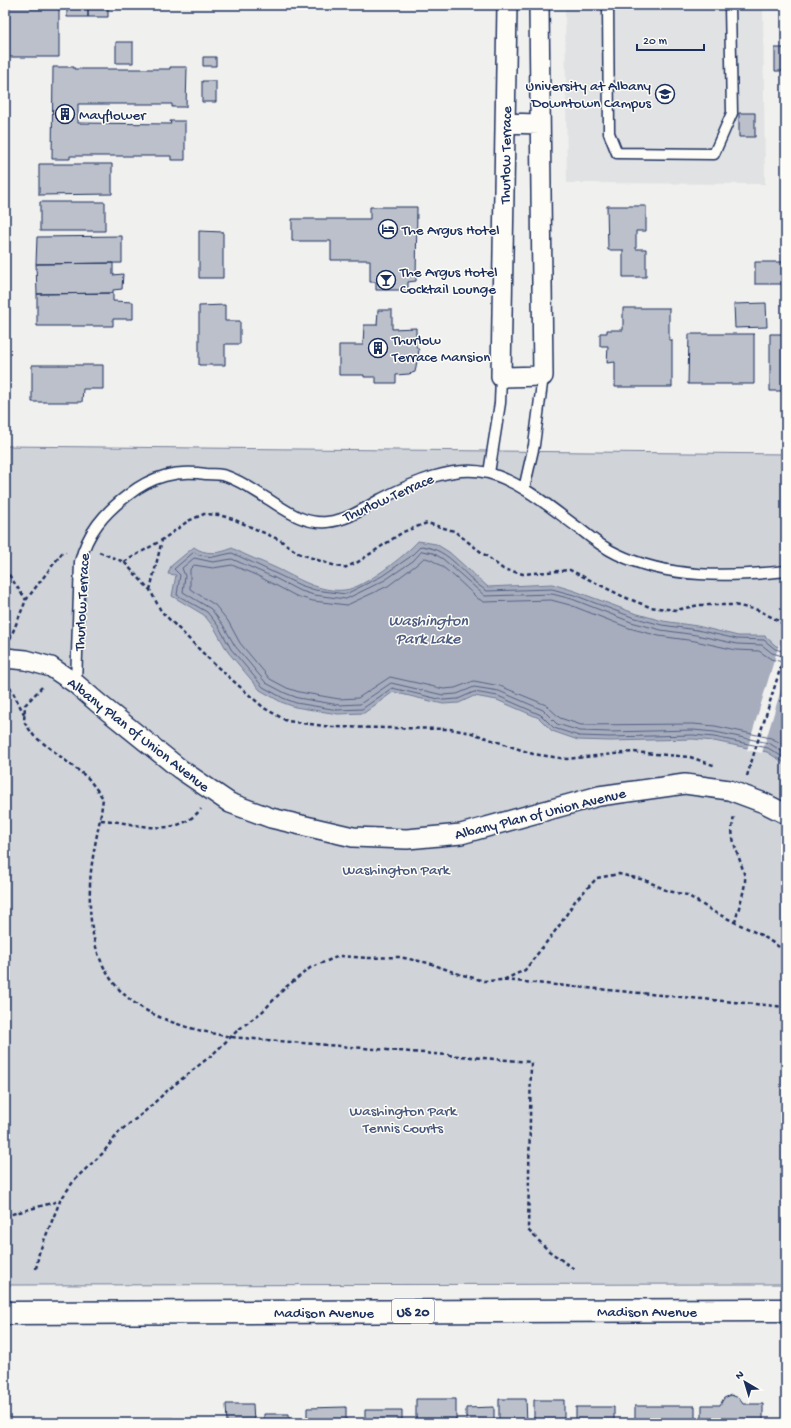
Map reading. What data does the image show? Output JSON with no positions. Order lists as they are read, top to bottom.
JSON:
{
  "streets": {
    "main road": ["US 20", "Madison Avenue"],
    "street": ["Thurlow Terrace", "Albany Plan of Union Avenue"]
  },
  "crossings": [
    ["Thurlow Terrace", "Albany Plan of Union Avenue"]
  ],
  "water": ["Washington Park Lake"],
  "parks": ["Washington Park", "Washington Park Tennis Courts"],
  "places": {
    "school or university": ["University at Albany Downtown Campus"],
    "building": ["Mayflower", "Thurlow Terrace Mansion"],
    "hotel": ["The Argus Hotel"],
    "bar": ["The Argus Hotel Cocktail Lounge"]
  },
  "scale_bar": "20 m",
  "north": "top left"
}
